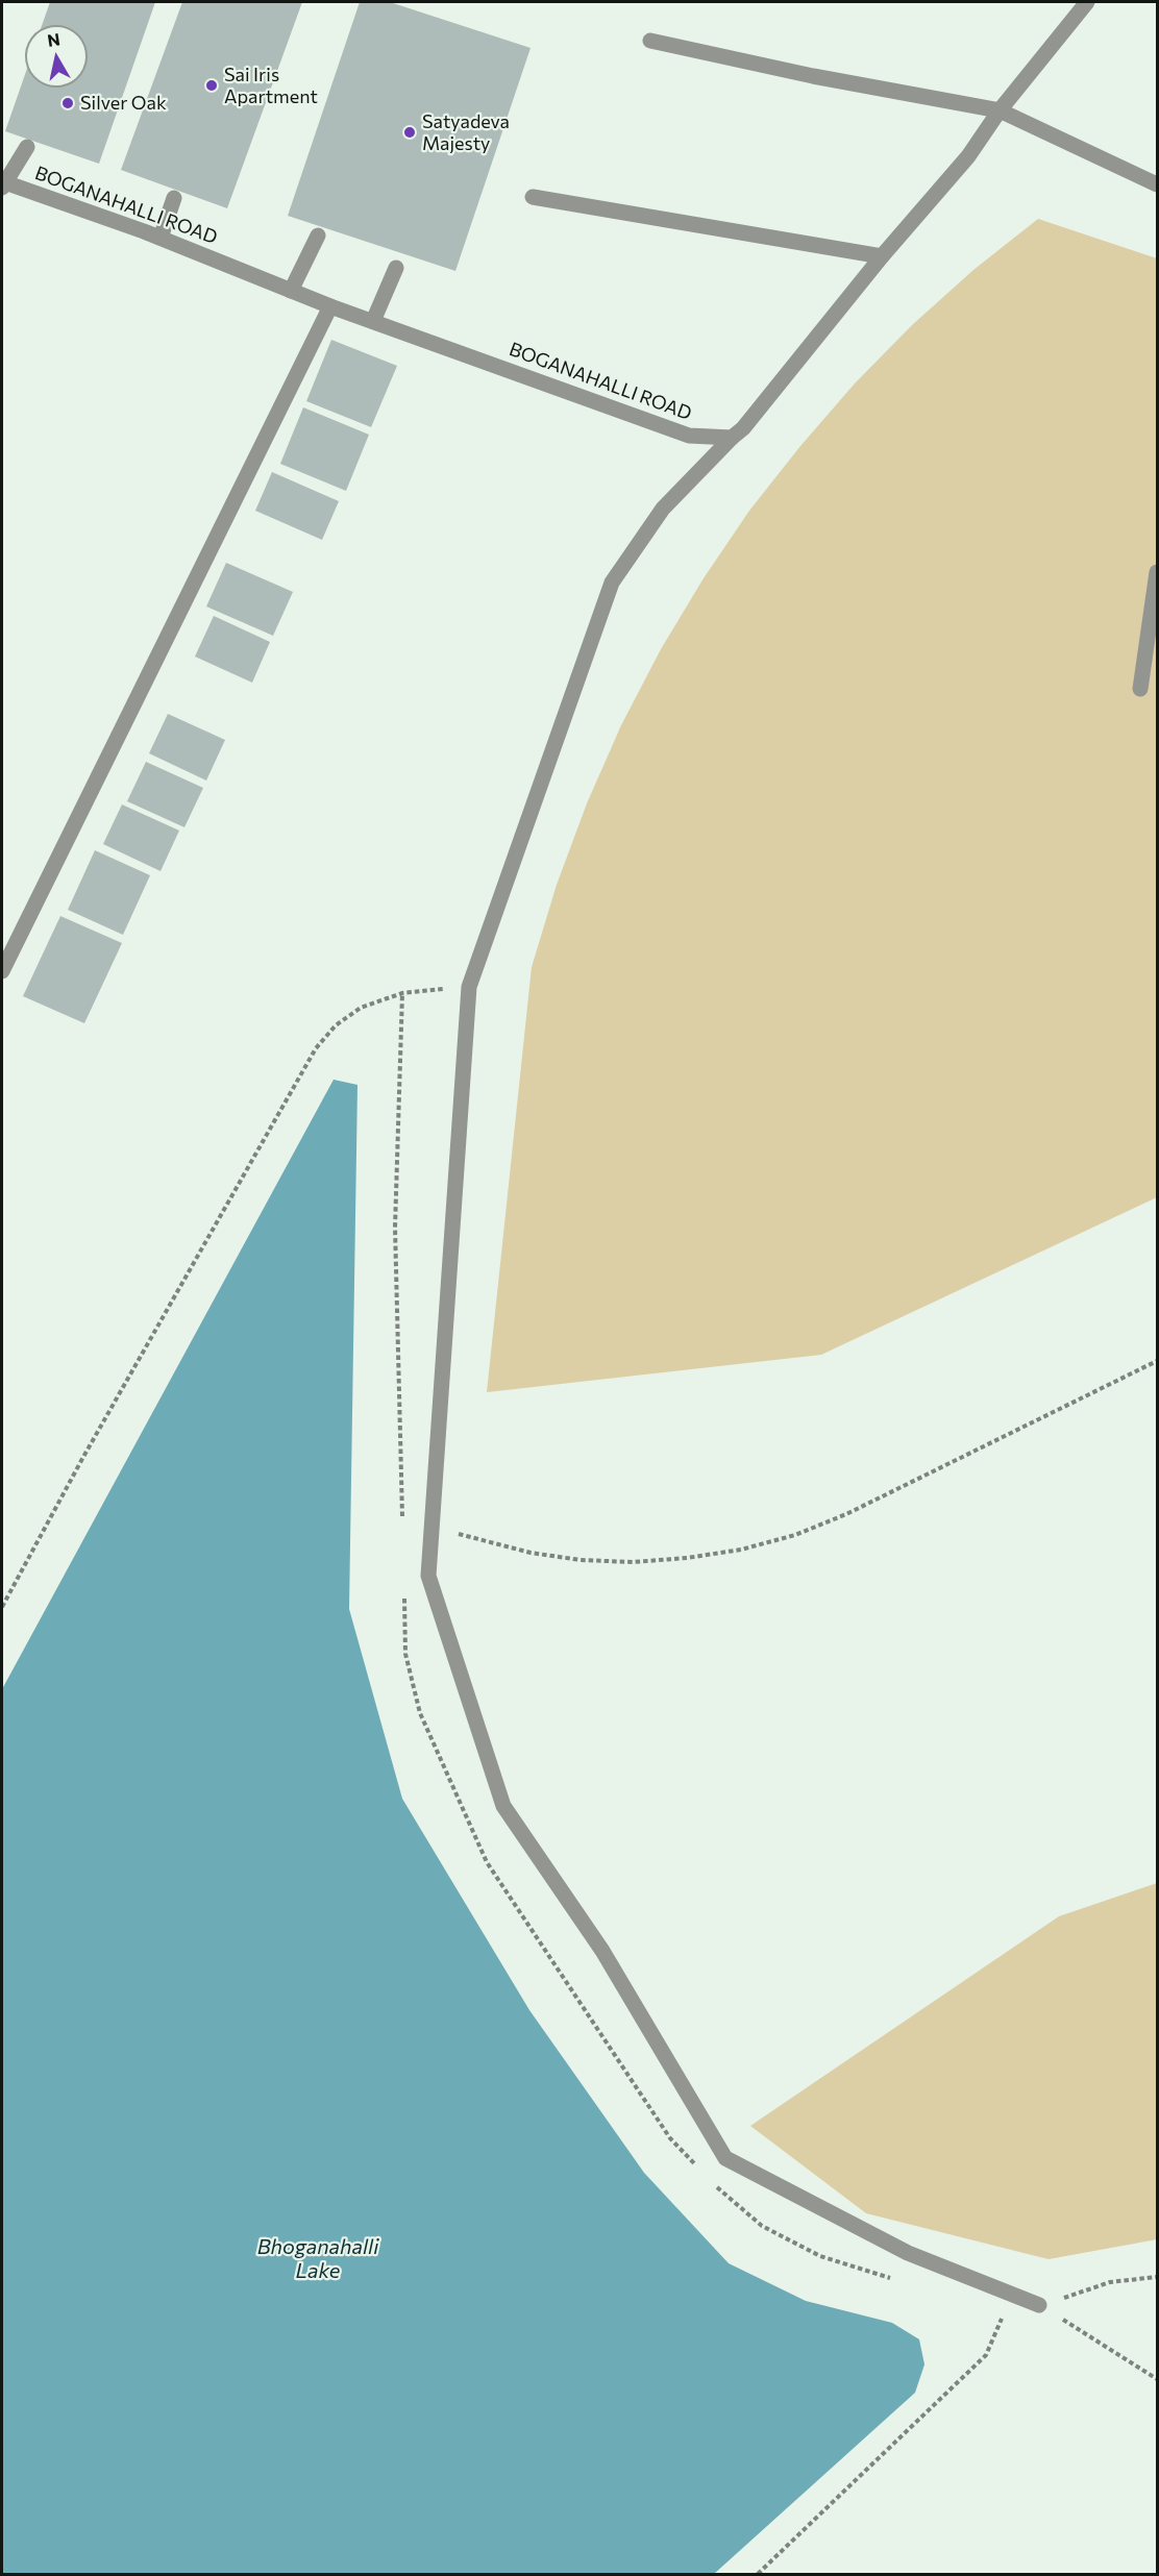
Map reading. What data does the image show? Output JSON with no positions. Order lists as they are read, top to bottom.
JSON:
{
  "streets": {
    "street": ["BOGANAHALLI ROAD"]
  },
  "water": ["Bhoganahalli Lake"],
  "places": ["Sai Iris Apartment", "Silver Oak", "Satyadeva Majesty"],
  "north": "top"
}
